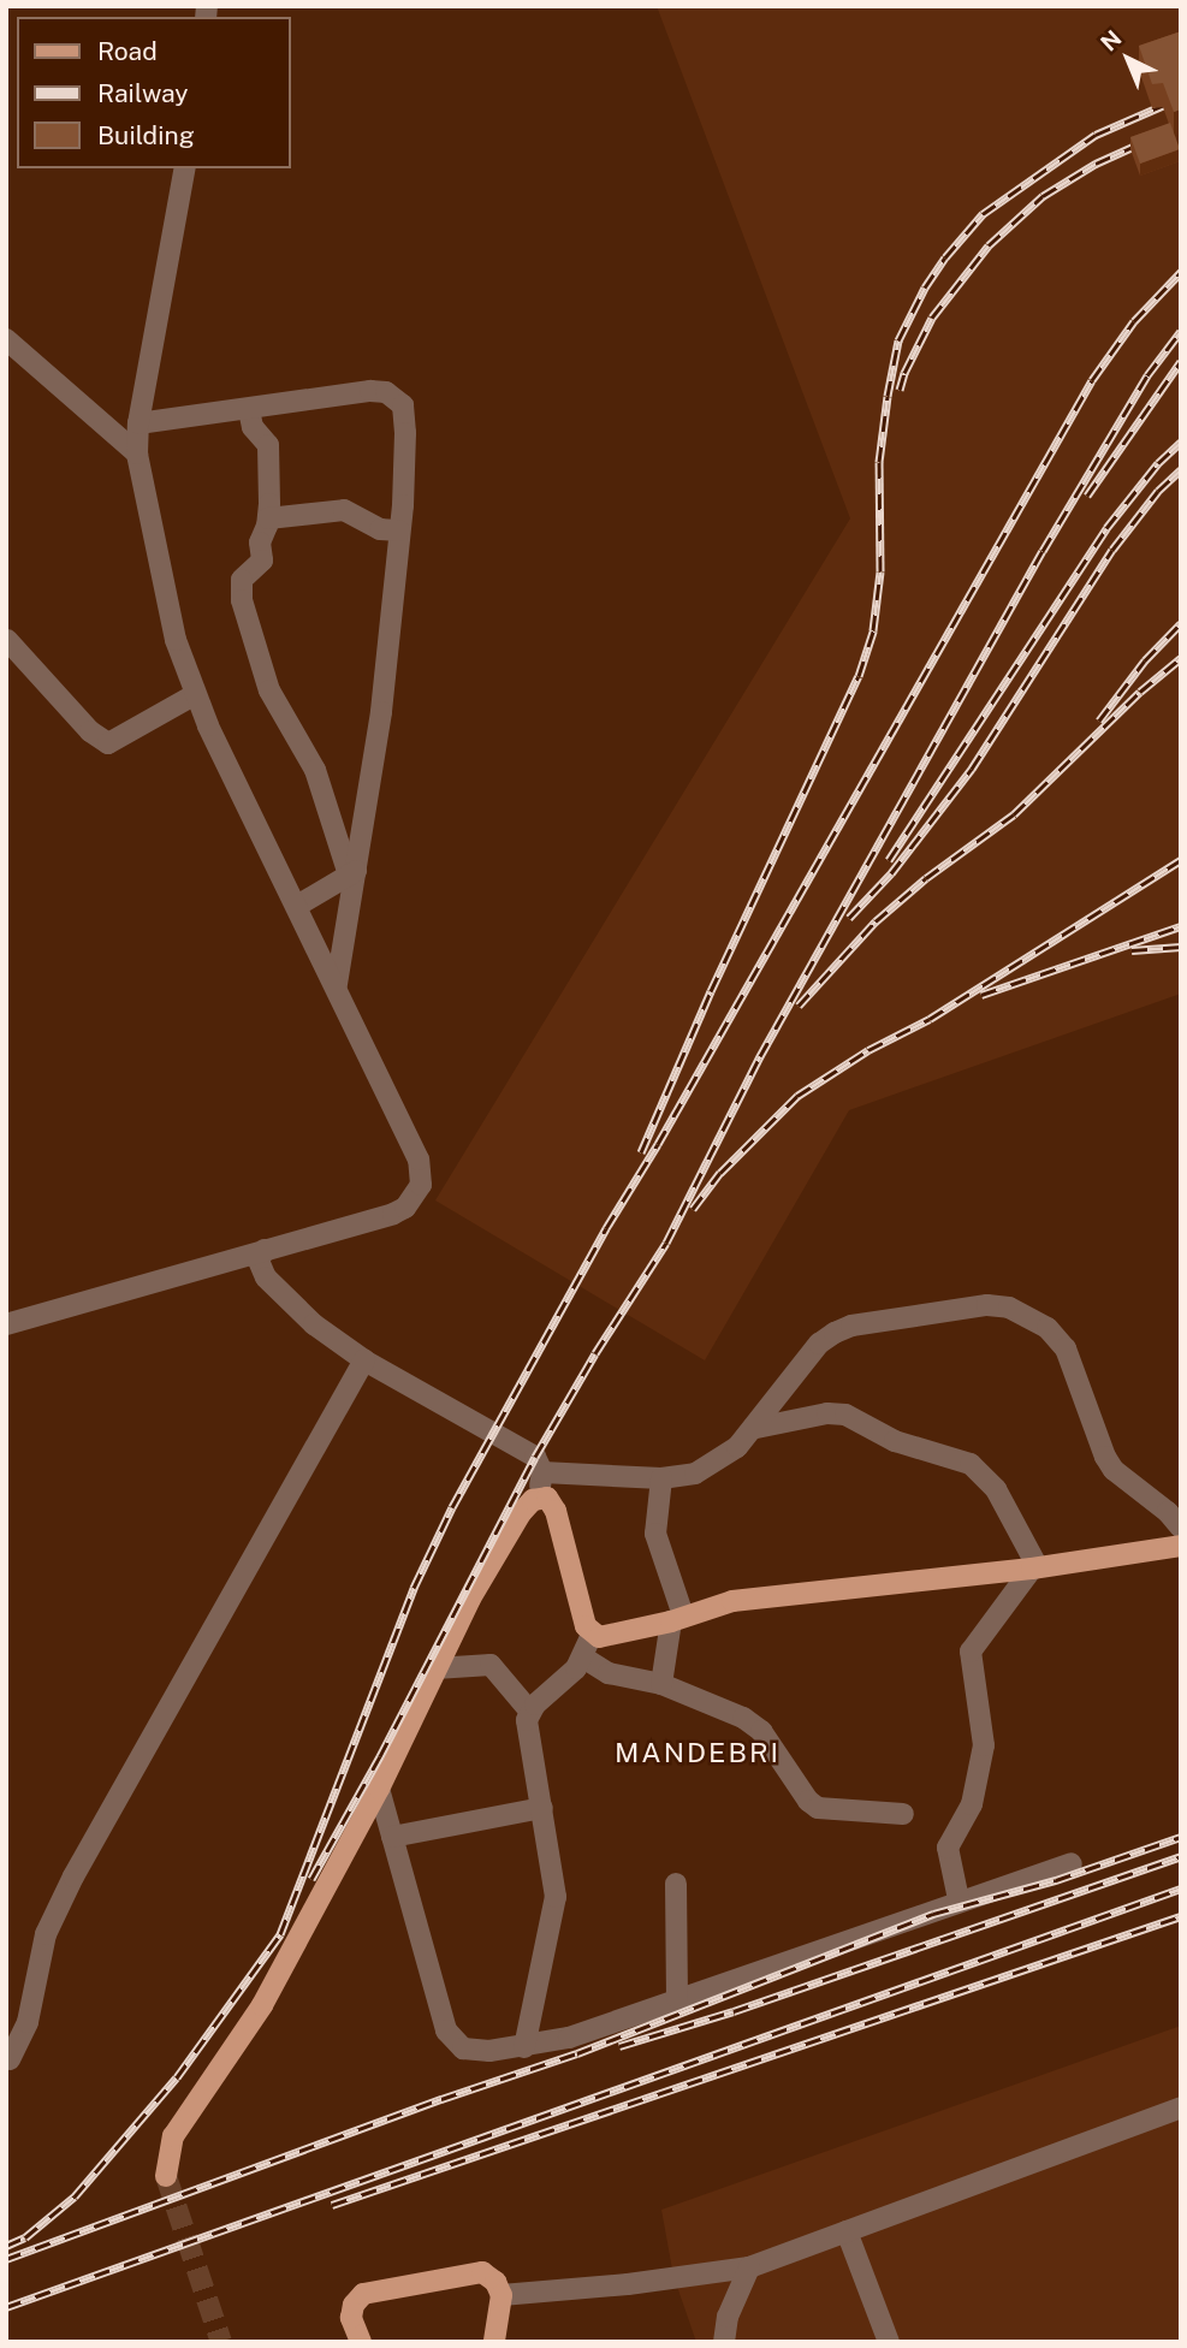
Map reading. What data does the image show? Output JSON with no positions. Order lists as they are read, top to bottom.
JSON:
{
  "districts": ["MANDEBRI"],
  "legend": ["Road", "Railway", "Building"],
  "north": "top left"
}
